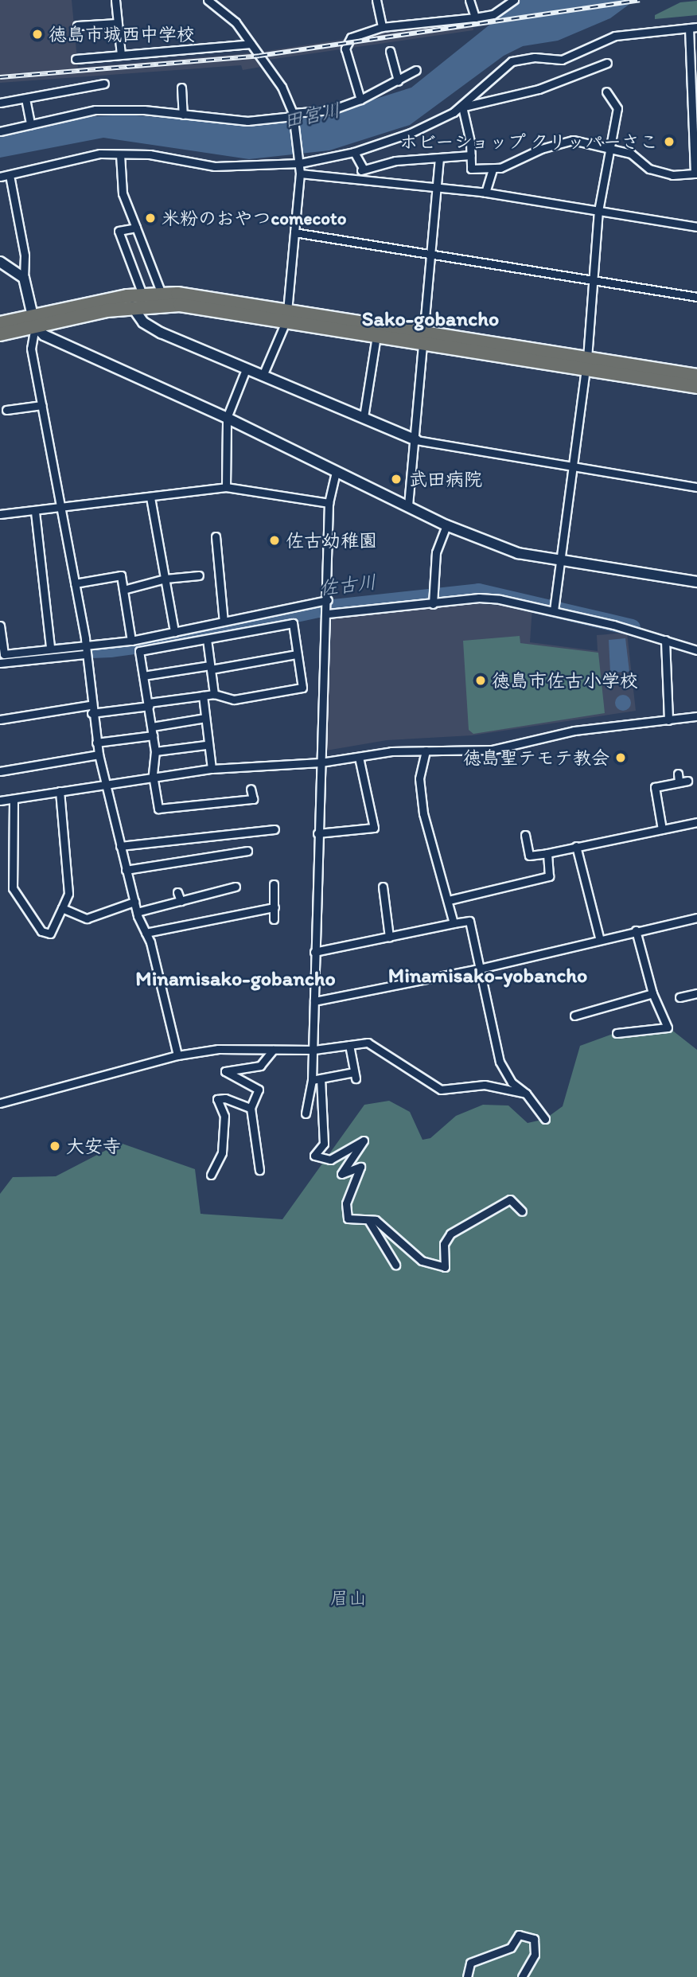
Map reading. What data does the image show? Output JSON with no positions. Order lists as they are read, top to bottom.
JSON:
{
  "districts": ["Sako-gobancho", "Minamisako-yobancho", "Minamisako-gobancho"],
  "water": ["田宮川", "佐古川"],
  "parks": ["眉山"],
  "places": [
    "徳島市城西中学校",
    "ホビーショップ クリッパーさこ",
    "米粉のおやつcomecoto",
    "武田病院",
    "佐古幼稚園",
    "徳島市佐古小学校",
    "徳島聖テモテ教会",
    "大安寺"
  ]
}
